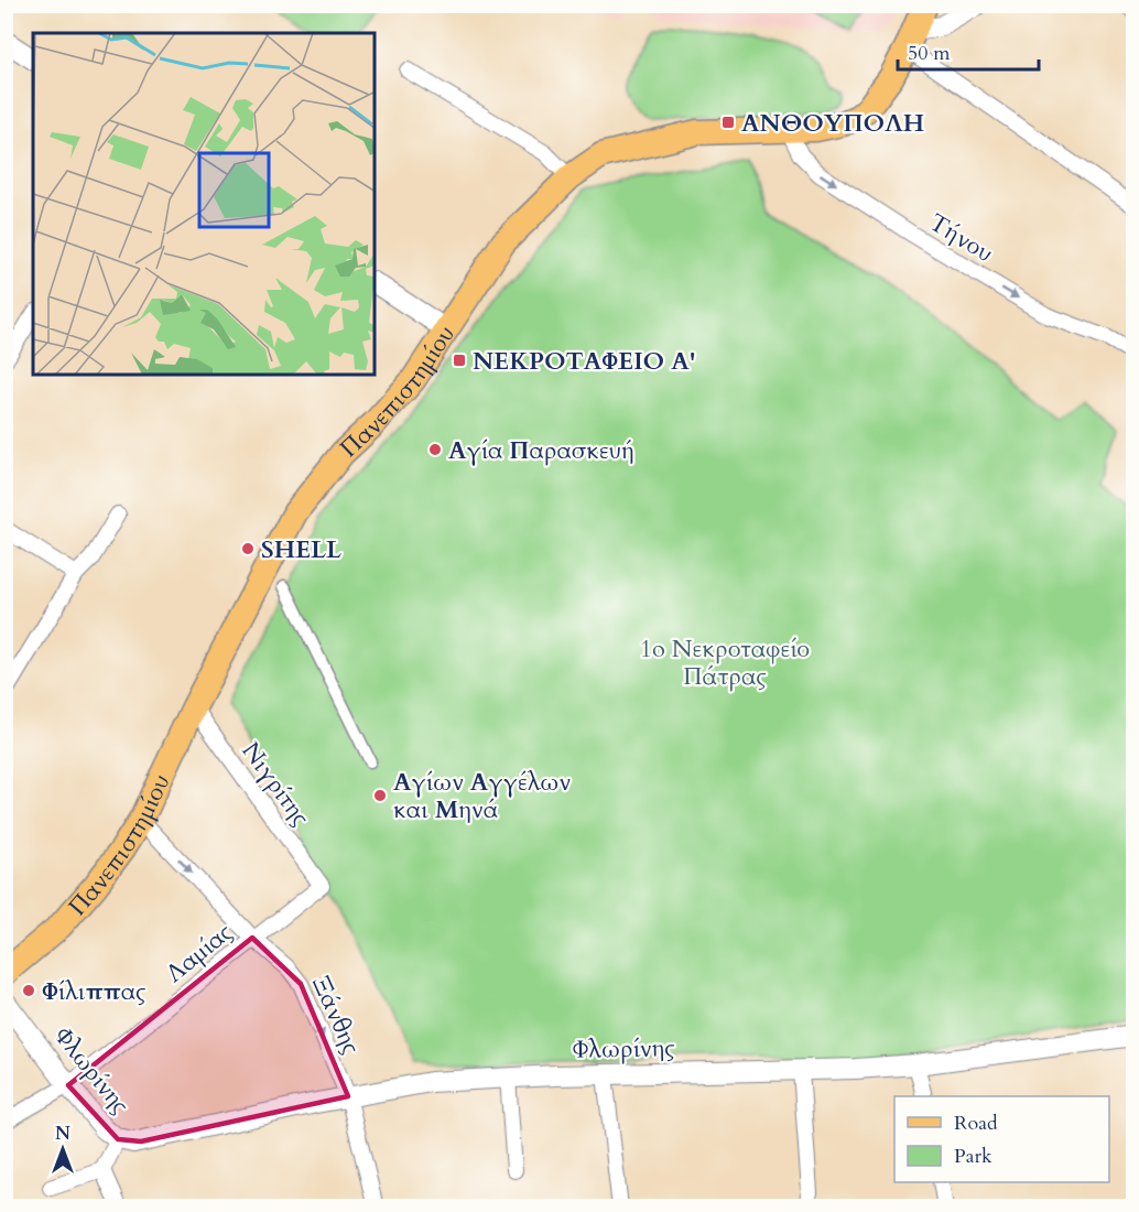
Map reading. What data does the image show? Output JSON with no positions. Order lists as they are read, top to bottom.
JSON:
{
  "streets": {
    "main road": ["Πανεπιστημίου"],
    "street": [
      "Τήνου",
      "Νιγρίτης",
      "Λαμίας",
      "Ξάνθης",
      "Φλωρίνης"
    ]
  },
  "crossings": [
    ["Τήνου", "Πανεπιστημίου"],
    ["Πανεπιστημίου", "Νιγρίτης"],
    ["Πανεπιστημίου", "Ξάνθης"],
    ["Νιγρίτης", "Λαμίας"],
    ["Λαμίας", "Ξάνθης"],
    ["Λαμίας", "Φλωρίνης"],
    ["Ξάνθης", "Φλωρίνης"]
  ],
  "one_way": ["Τήνου", "Ξάνθης"],
  "parks": ["1o Νεκροταφείο Πάτρας"],
  "places": {
    "transit": ["ΑΝΘΟΥΠΟΛΗ", "ΝΕΚΡΟΤΑΦΕΙΟ Α'"],
    "other": [
      "Αγία Παρασκευή",
      "SHELL",
      "Αγίων Αγγέλων και Μηνά",
      "Φίλιππας"
    ]
  },
  "legend": ["Road", "Park"],
  "scale_bar": "50 m",
  "north": "top"
}
